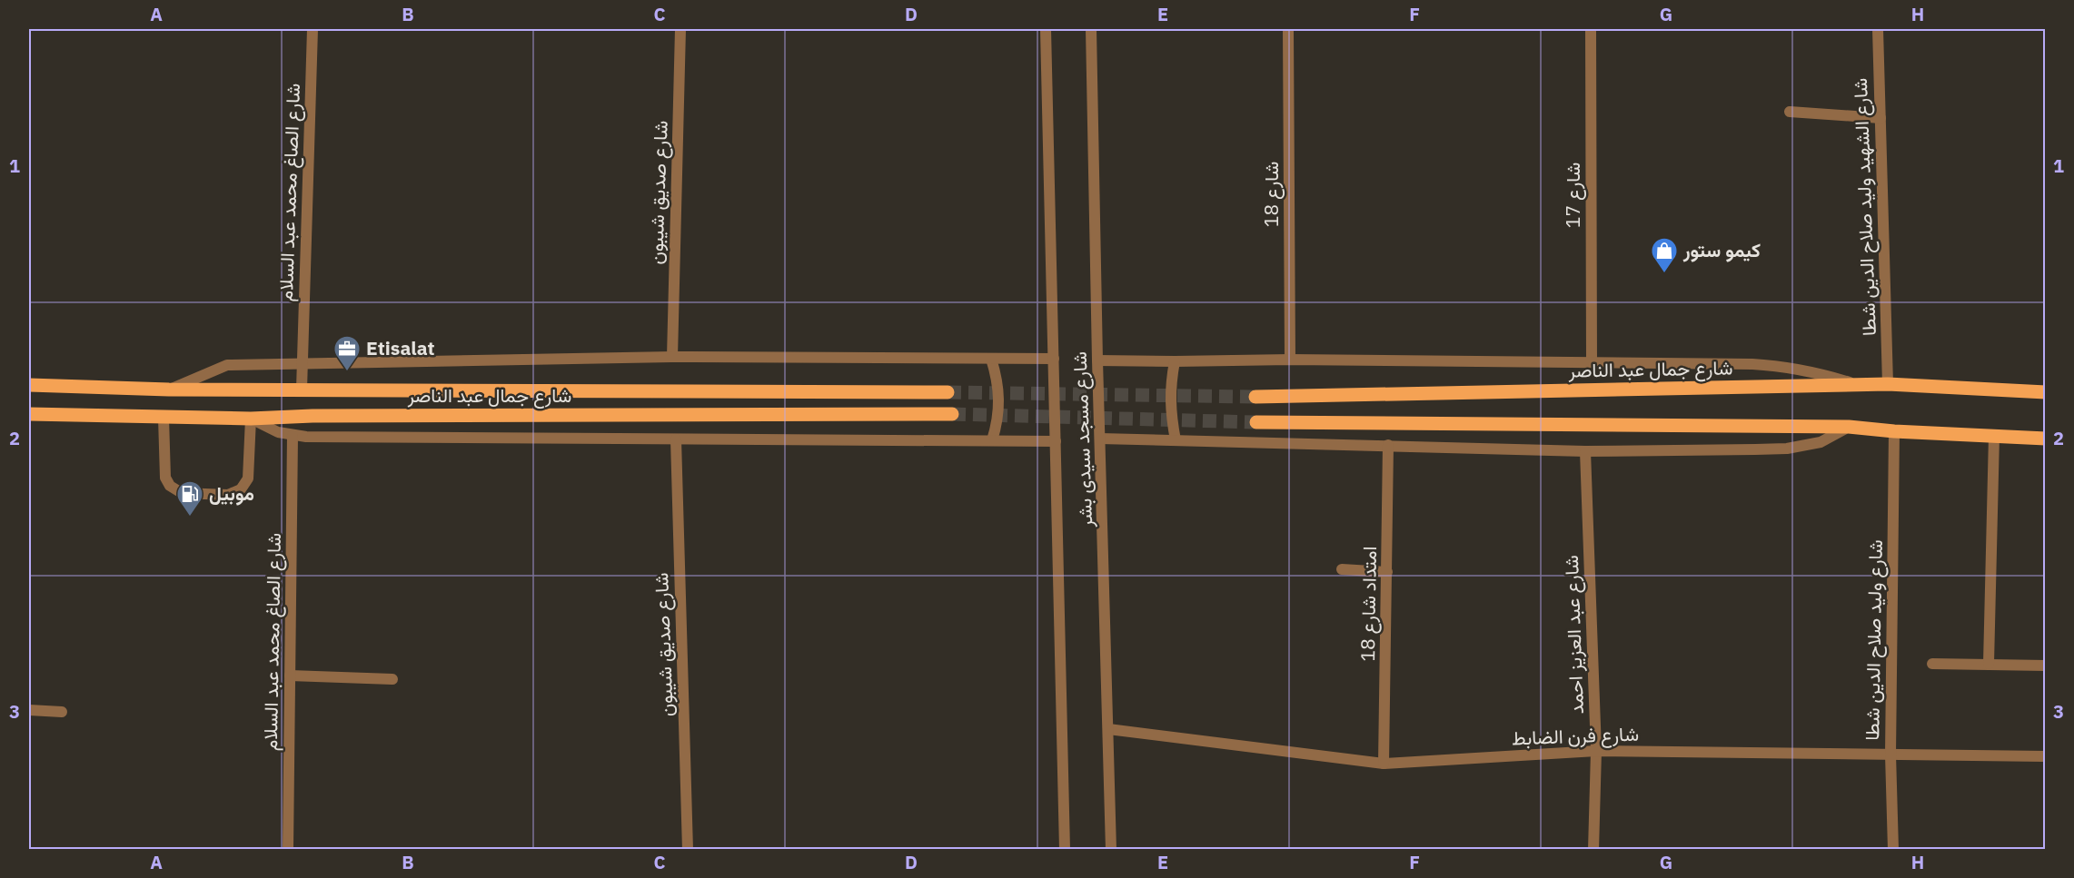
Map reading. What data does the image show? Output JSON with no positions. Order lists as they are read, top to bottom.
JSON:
{
  "streets": {
    "main road": ["شارع جمال عبد الناصر"],
    "street": [
      "شارع الصاغ محمد عبد السلام",
      "شارع صديق شيبون",
      "شارع 18",
      "شارع 17",
      "شارع الشهيد وليد صلاح الدين شطا",
      "شارع مسجد سيدى بشر",
      "امتداد شارع 18",
      "شارع عبد العزيز احمد",
      "شارع وليد صلاح الدين شطا",
      "شارع فرن الضابط"
    ]
  },
  "crossings": [
    ["شارع الصاغ محمد عبد السلام", "شارع جمال عبد الناصر"],
    ["شارع الشهيد وليد صلاح الدين شطا", "شارع جمال عبد الناصر"],
    ["شارع مسجد سيدى بشر", "شارع فرن الضابط"],
    ["امتداد شارع 18", "شارع فرن الضابط"],
    ["شارع عبد العزيز احمد", "شارع فرن الضابط"],
    ["شارع وليد صلاح الدين شطا", "شارع فرن الضابط"]
  ],
  "places": {
    "shop": ["كيمو ستور"],
    "office": ["Etisalat"],
    "fuel station": ["موبيل"]
  },
  "grid": {
    "columns": [
      "A",
      "B",
      "C",
      "D",
      "E",
      "F",
      "G",
      "H"
    ],
    "rows": ["1", "2", "3"]
  }
}
